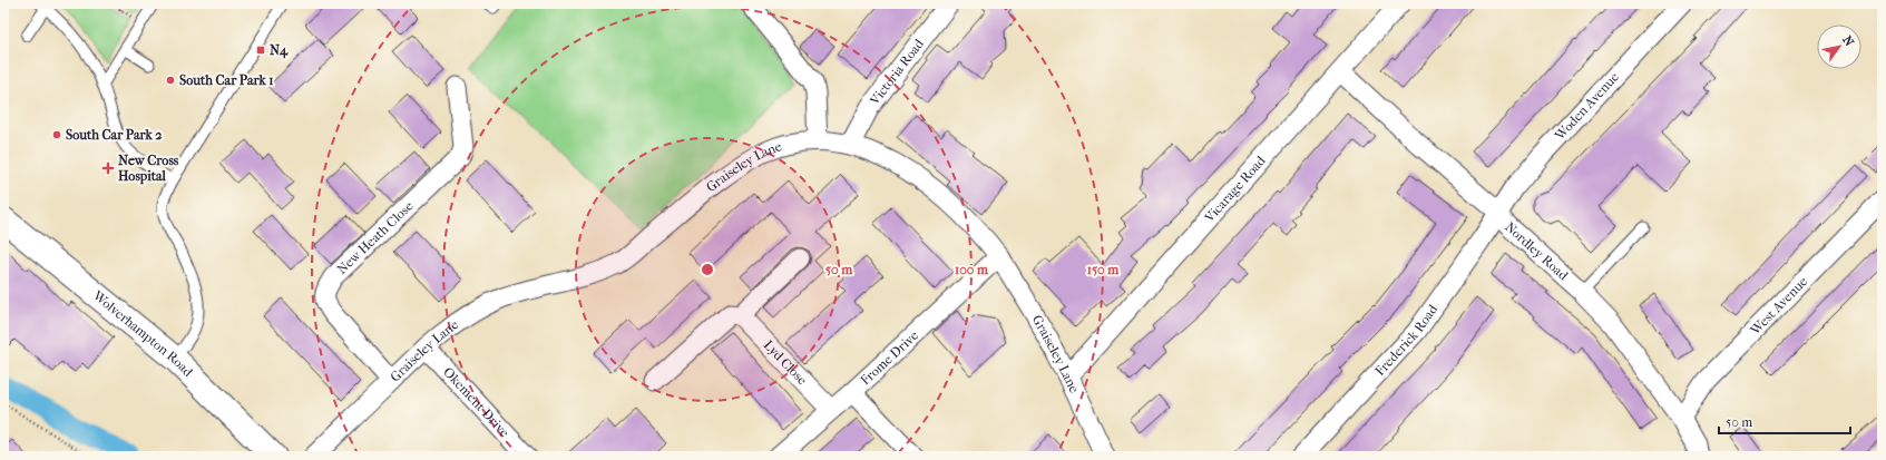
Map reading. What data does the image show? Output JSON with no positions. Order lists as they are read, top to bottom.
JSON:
{
  "streets": {
    "street": [
      "Victoria Road",
      "Woden Avenue",
      "Graiseley Lane",
      "Vicarage Road",
      "New Heath Close",
      "Nordley Road",
      "West Avenue",
      "Wolverhampton Road",
      "Frederick Road",
      "Frome Drive",
      "Lyd Close",
      "Okement Drive"
    ]
  },
  "crossings": [
    ["Victoria Road", "Graiseley Lane"],
    ["Woden Avenue", "Nordley Road"],
    ["Woden Avenue", "Frederick Road"],
    ["Graiseley Lane", "Vicarage Road"],
    ["Graiseley Lane", "New Heath Close"],
    ["Graiseley Lane", "Frome Drive"],
    ["Graiseley Lane", "Okement Drive"],
    ["Vicarage Road", "Nordley Road"],
    ["Nordley Road", "West Avenue"],
    ["Nordley Road", "Frederick Road"],
    ["Frome Drive", "Lyd Close"]
  ],
  "places": {
    "transit": ["N4"],
    "other": ["South Car Park 1", "South Car Park 2"],
    "health": ["New Cross Hospital"]
  },
  "scale_bar": "50 m",
  "north": "top right",
  "rings": ["50 m", "100 m", "150 m"]
}
